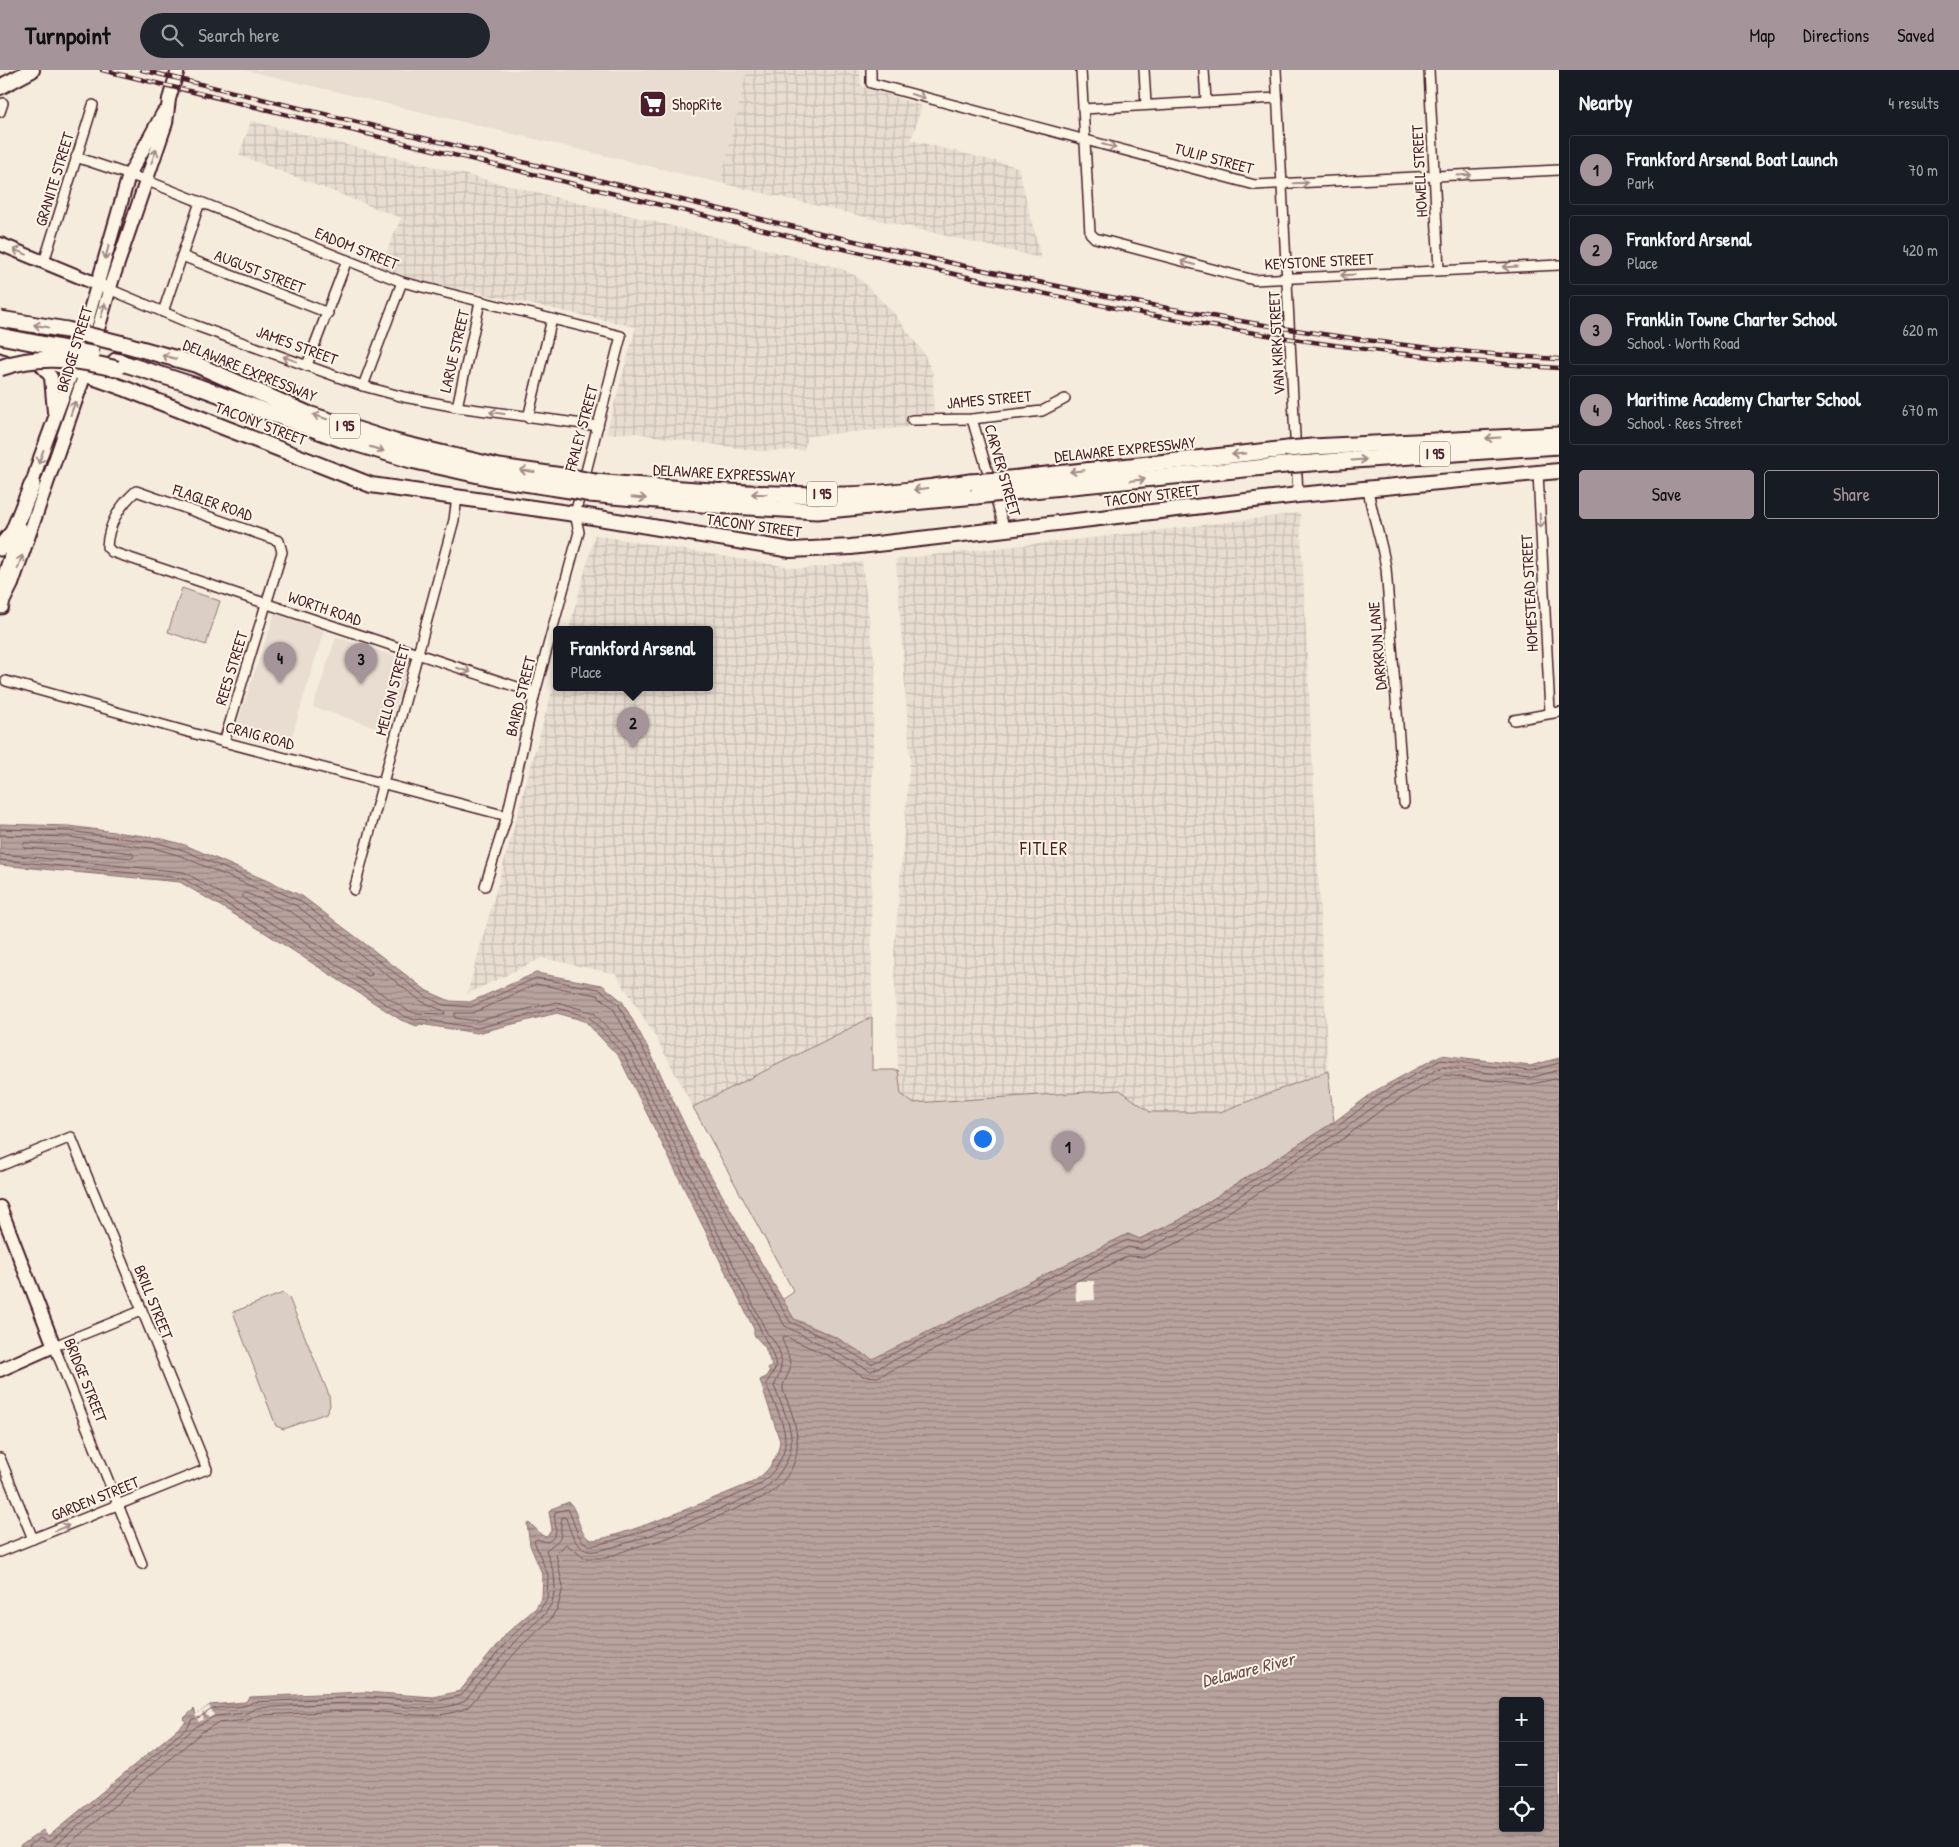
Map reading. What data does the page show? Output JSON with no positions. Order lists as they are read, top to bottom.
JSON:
{
  "streets": {
    "highway": ["DELAWARE EXPRESSWAY", "I 95"],
    "main road": ["JAMES STREET", "BRIDGE STREET", "TACONY STREET"],
    "street": [
      "TULIP STREET",
      "HOWELL STREET",
      "GRANITE STREET",
      "EADOM STREET",
      "KEYSTONE STREET",
      "AUGUST STREET",
      "VAN KIRK STREET",
      "LARUE STREET",
      "FRALEY STREET",
      "CARVER STREET",
      "FLAGLER ROAD",
      "HOMESTEAD STREET",
      "WORTH ROAD",
      "DARKRUN LANE",
      "REES STREET",
      "MELLON STREET",
      "BAIRD STREET",
      "CRAIG ROAD",
      "BRILL STREET",
      "GARDEN STREET"
    ]
  },
  "crossings": [
    ["TULIP STREET", "HOWELL STREET"],
    ["TULIP STREET", "KEYSTONE STREET"],
    ["TULIP STREET", "VAN KIRK STREET"],
    ["HOWELL STREET", "KEYSTONE STREET"],
    ["GRANITE STREET", "EADOM STREET"],
    ["GRANITE STREET", "JAMES STREET"],
    ["EADOM STREET", "BRIDGE STREET"],
    ["EADOM STREET", "LARUE STREET"],
    ["EADOM STREET", "FRALEY STREET"],
    ["KEYSTONE STREET", "VAN KIRK STREET"],
    ["VAN KIRK STREET", "TACONY STREET"],
    ["JAMES STREET", "BRIDGE STREET"],
    ["JAMES STREET", "LARUE STREET"],
    ["JAMES STREET", "FRALEY STREET"],
    ["JAMES STREET", "CARVER STREET"],
    ["BRIDGE STREET", "TACONY STREET"],
    ["BRIDGE STREET", "GARDEN STREET"],
    ["TACONY STREET", "FRALEY STREET"],
    ["TACONY STREET", "CARVER STREET"],
    ["TACONY STREET", "HOMESTEAD STREET"],
    ["TACONY STREET", "DARKRUN LANE"],
    ["TACONY STREET", "MELLON STREET"],
    ["TACONY STREET", "BAIRD STREET"],
    ["FRALEY STREET", "BAIRD STREET"],
    ["FLAGLER ROAD", "WORTH ROAD"],
    ["FLAGLER ROAD", "REES STREET"],
    ["WORTH ROAD", "REES STREET"],
    ["WORTH ROAD", "MELLON STREET"],
    ["WORTH ROAD", "BAIRD STREET"],
    ["REES STREET", "CRAIG ROAD"],
    ["MELLON STREET", "CRAIG ROAD"],
    ["BAIRD STREET", "CRAIG ROAD"],
    ["BRILL STREET", "GARDEN STREET"]
  ],
  "one_way": [
    "TULIP STREET",
    "KEYSTONE STREET",
    "HOMESTEAD STREET",
    "GARDEN STREET"
  ],
  "districts": ["FITLER"],
  "water": ["Delaware River"],
  "places": {
    "supermarket": ["ShopRite"]
  },
  "page": {
    "header": "Turnpoint",
    "search": "Search here",
    "nav": ["Map", "Directions", "Saved"],
    "heading": ["Nearby", "4 results"],
    "list": [
      {
        "mark": "1",
        "name": "Frankford Arsenal Boat Launch",
        "note": "Park",
        "value": "70 m"
      },
      {
        "mark": "2",
        "name": "Frankford Arsenal",
        "note": "Place",
        "value": "420 m"
      },
      {
        "mark": "3",
        "name": "Franklin Towne Charter School",
        "note": "School · Worth Road",
        "value": "620 m"
      },
      {
        "mark": "4",
        "name": "Maritime Academy Charter School",
        "note": "School · Rees Street",
        "value": "670 m"
      }
    ],
    "buttons": ["Save", "Share"],
    "popup": ["Frankford Arsenal", "Place"],
    "pins": [
      "4",
      "3",
      "2",
      "1"
    ],
    "map_buttons": ["+", "−"]
  }
}
